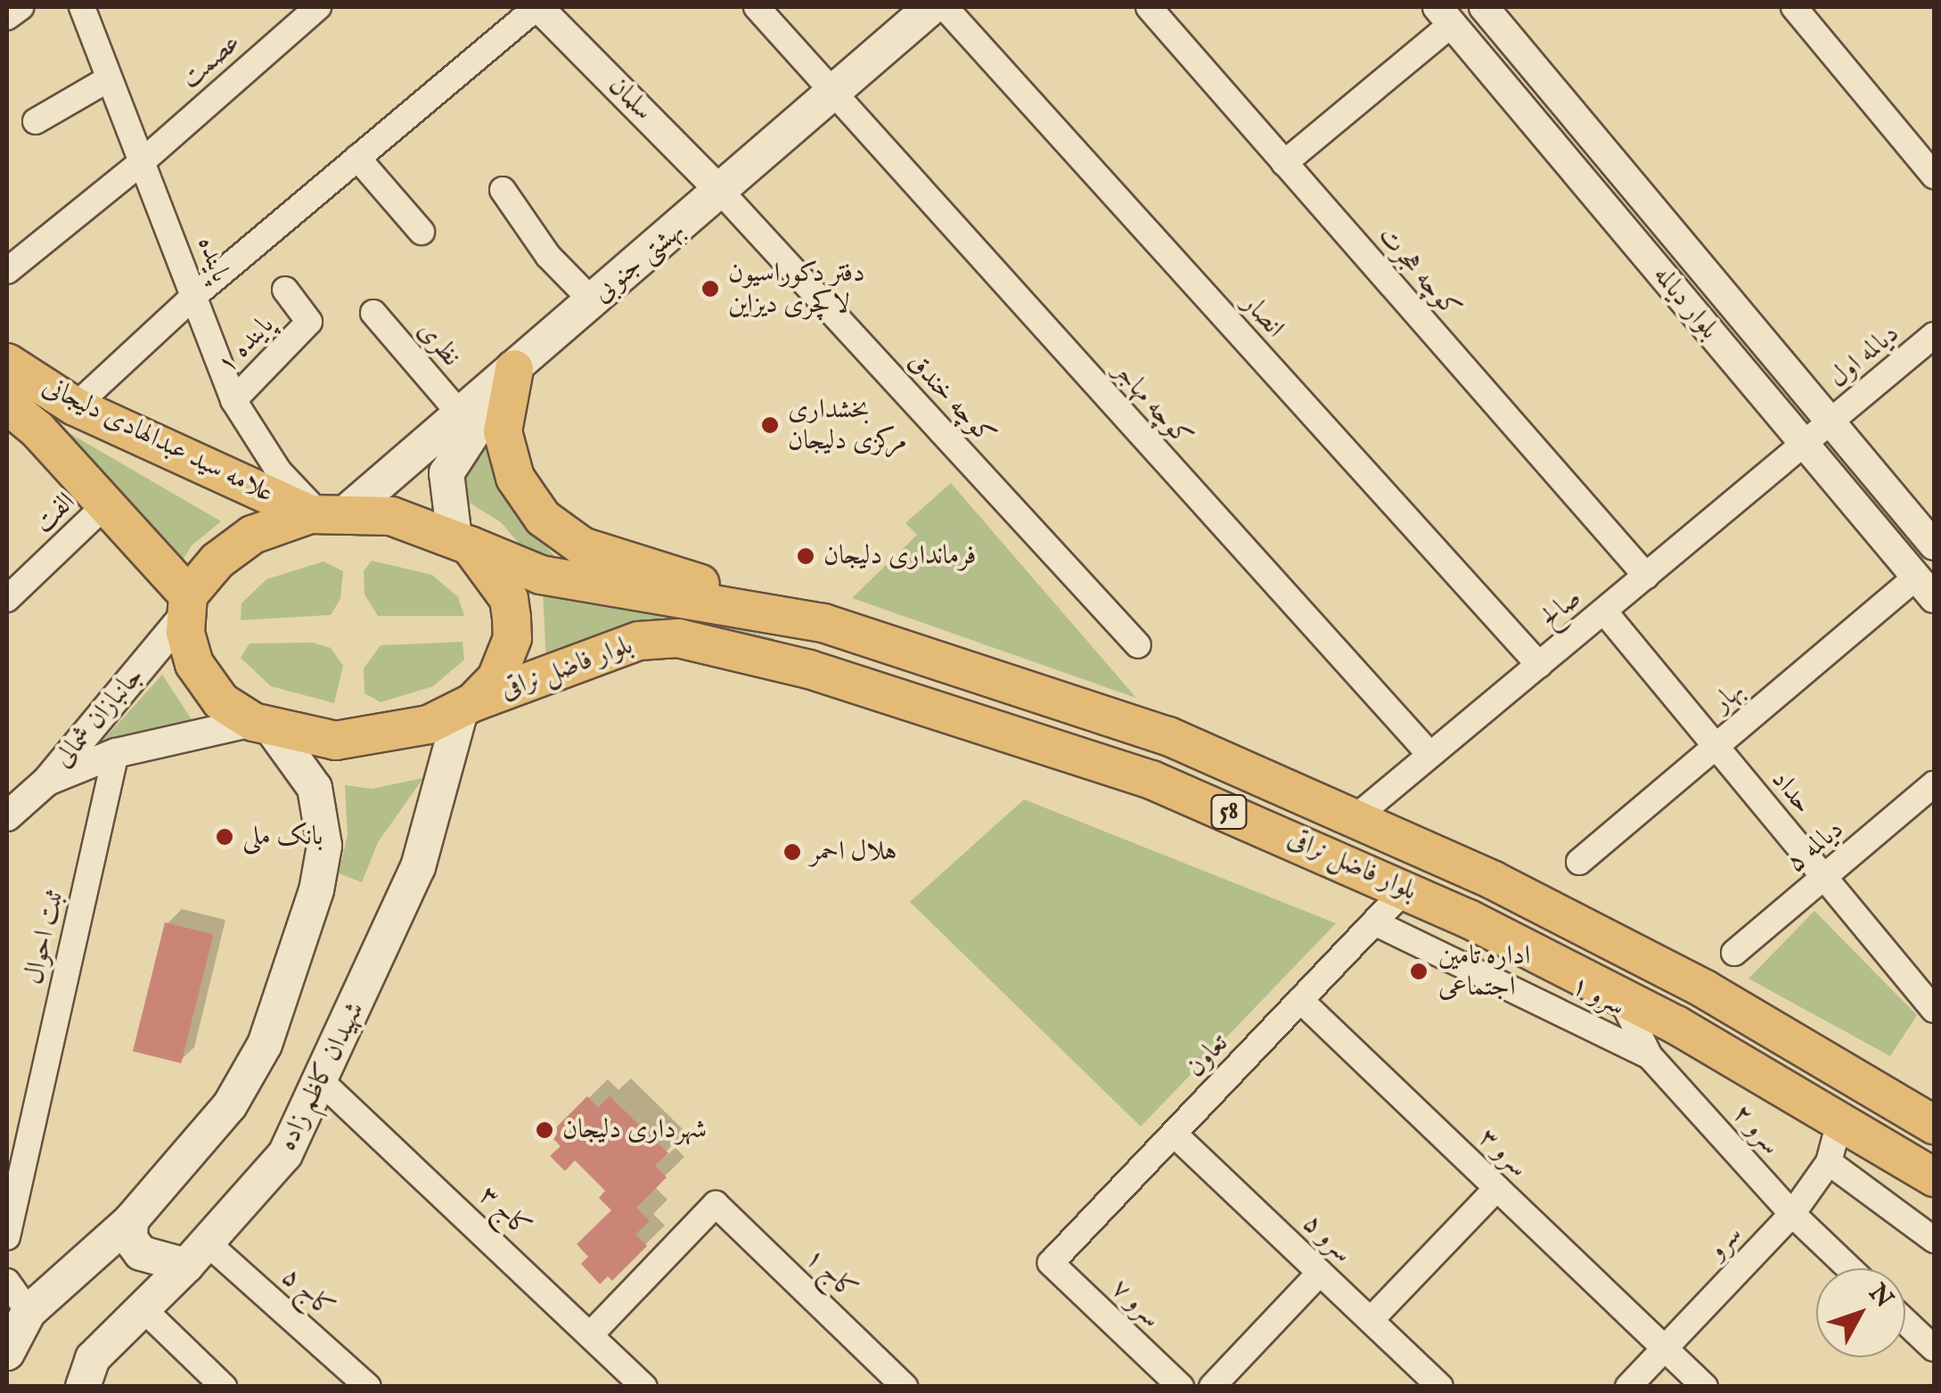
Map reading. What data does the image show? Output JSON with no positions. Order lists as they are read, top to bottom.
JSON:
{
  "streets": {
    "main road": [
      "بهشتی جنوبی",
      "علامه سید عبدالهادی دلیجانی",
      "بلوار فاضل نراقی",
      "58",
      "شهیدان کاظم زاده"
    ],
    "street": [
      "عصمت",
      "سلمان",
      "پاینده",
      "کوچه هجرت",
      "بلوار دیالمه",
      "انصار",
      "نظری",
      "پاینده ۱",
      "دیالمه اول",
      "کوچه خندق",
      "کوچه مهاجر",
      "الفت",
      "صالح",
      "بهار",
      "جانبازان شمالی",
      "حداد",
      "دیالمه ۵",
      "ثبت احوال",
      "سرو ۱",
      "تعاون",
      "سرو ۲",
      "سرو ۳",
      "کاج ۳",
      "سرو ۵",
      "سرو",
      "کاج ۱",
      "کاج ۵",
      "سرو ۷"
    ]
  },
  "crossings": [
    ["عصمت", "پاینده"],
    ["سلمان", "بهشتی جنوبی"],
    ["سلمان", "کوچه خندق"],
    ["پاینده", "بهشتی جنوبی"],
    ["پاینده", "پاینده ۱"],
    ["پاینده", "علامه سید عبدالهادی دلیجانی"],
    ["پاینده", "بلوار فاضل نراقی"],
    ["پاینده", "جانبازان شمالی"],
    ["پاینده", "شهیدان کاظم زاده"],
    ["بهشتی جنوبی", "نظری"],
    ["بهشتی جنوبی", "کوچه خندق"],
    ["بهشتی جنوبی", "کوچه مهاجر"],
    ["بهشتی جنوبی", "علامه سید عبدالهادی دلیجانی"],
    ["بهشتی جنوبی", "بلوار فاضل نراقی"],
    ["بهشتی جنوبی", "جانبازان شمالی"],
    ["بهشتی جنوبی", "شهیدان کاظم زاده"],
    ["کوچه هجرت", "صالح"],
    ["بلوار دیالمه", "دیالمه اول"],
    ["بلوار دیالمه", "صالح"],
    ["بلوار دیالمه", "بهار"],
    ["انصار", "صالح"],
    ["دیالمه اول", "صالح"],
    ["کوچه مهاجر", "صالح"],
    ["علامه سید عبدالهادی دلیجانی", "الفت"],
    ["علامه سید عبدالهادی دلیجانی", "بلوار فاضل نراقی"],
    ["علامه سید عبدالهادی دلیجانی", "جانبازان شمالی"],
    ["علامه سید عبدالهادی دلیجانی", "شهیدان کاظم زاده"],
    ["صالح", "بلوار فاضل نراقی"],
    ["صالح", "حداد"],
    ["بلوار فاضل نراقی", "جانبازان شمالی"],
    ["بلوار فاضل نراقی", "تعاون"],
    ["بلوار فاضل نراقی", "شهیدان کاظم زاده"],
    ["بلوار فاضل نراقی", "سرو ۲"],
    ["بلوار فاضل نراقی", "سرو"],
    ["بهار", "حداد"],
    ["جانبازان شمالی", "شهیدان کاظم زاده"],
    ["حداد", "دیالمه ۵"],
    ["سرو ۱", "تعاون"],
    ["سرو ۱", "سرو ۲"],
    ["تعاون", "سرو ۳"],
    ["تعاون", "سرو ۵"],
    ["تعاون", "سرو ۷"],
    ["شهیدان کاظم زاده", "کاج ۳"],
    ["شهیدان کاظم زاده", "کاج ۵"],
    ["سرو ۲", "سرو"],
    ["سرو ۳", "سرو"],
    ["کاج ۳", "کاج ۱"]
  ],
  "places": [
    "دفتر دکوراسیون لاکچری دیزاین",
    "بخشداری مرکزی دلیجان",
    "فرمانداری دلیجان",
    "بانک ملی",
    "هلال احمر",
    "اداره تامین اجتماعی",
    "شهرداری دلیجان"
  ],
  "north": "top right"
}
